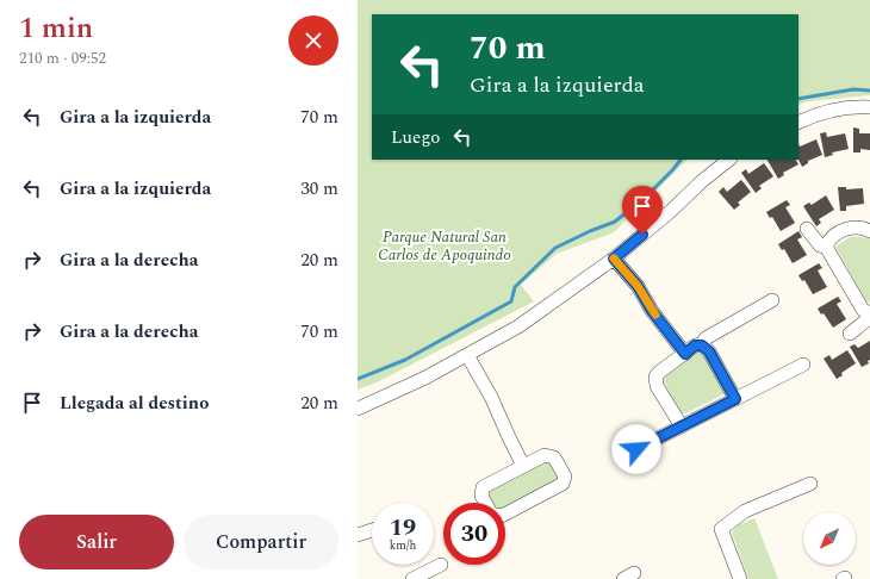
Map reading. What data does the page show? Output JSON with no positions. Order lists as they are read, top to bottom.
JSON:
{
  "parks": ["Parque Natural San Carlos de Apoquindo"],
  "north": "bottom left",
  "page": {
    "heading": ["1 min", "210 m · 09:52"],
    "turn": ["70 m", "Gira a la izquierda"],
    "list": [
      {
        "name": "Gira a la izquierda",
        "value": "70 m"
      },
      {
        "name": "Gira a la izquierda",
        "value": "30 m"
      },
      {
        "name": "Gira a la derecha",
        "value": "20 m"
      },
      {
        "name": "Gira a la derecha",
        "value": "70 m"
      },
      {
        "name": "Llegada al destino",
        "value": "20 m"
      }
    ],
    "then": "Luego",
    "speed": "19 km/h",
    "limit": "30",
    "buttons": ["Salir", "Compartir"]
  }
}
